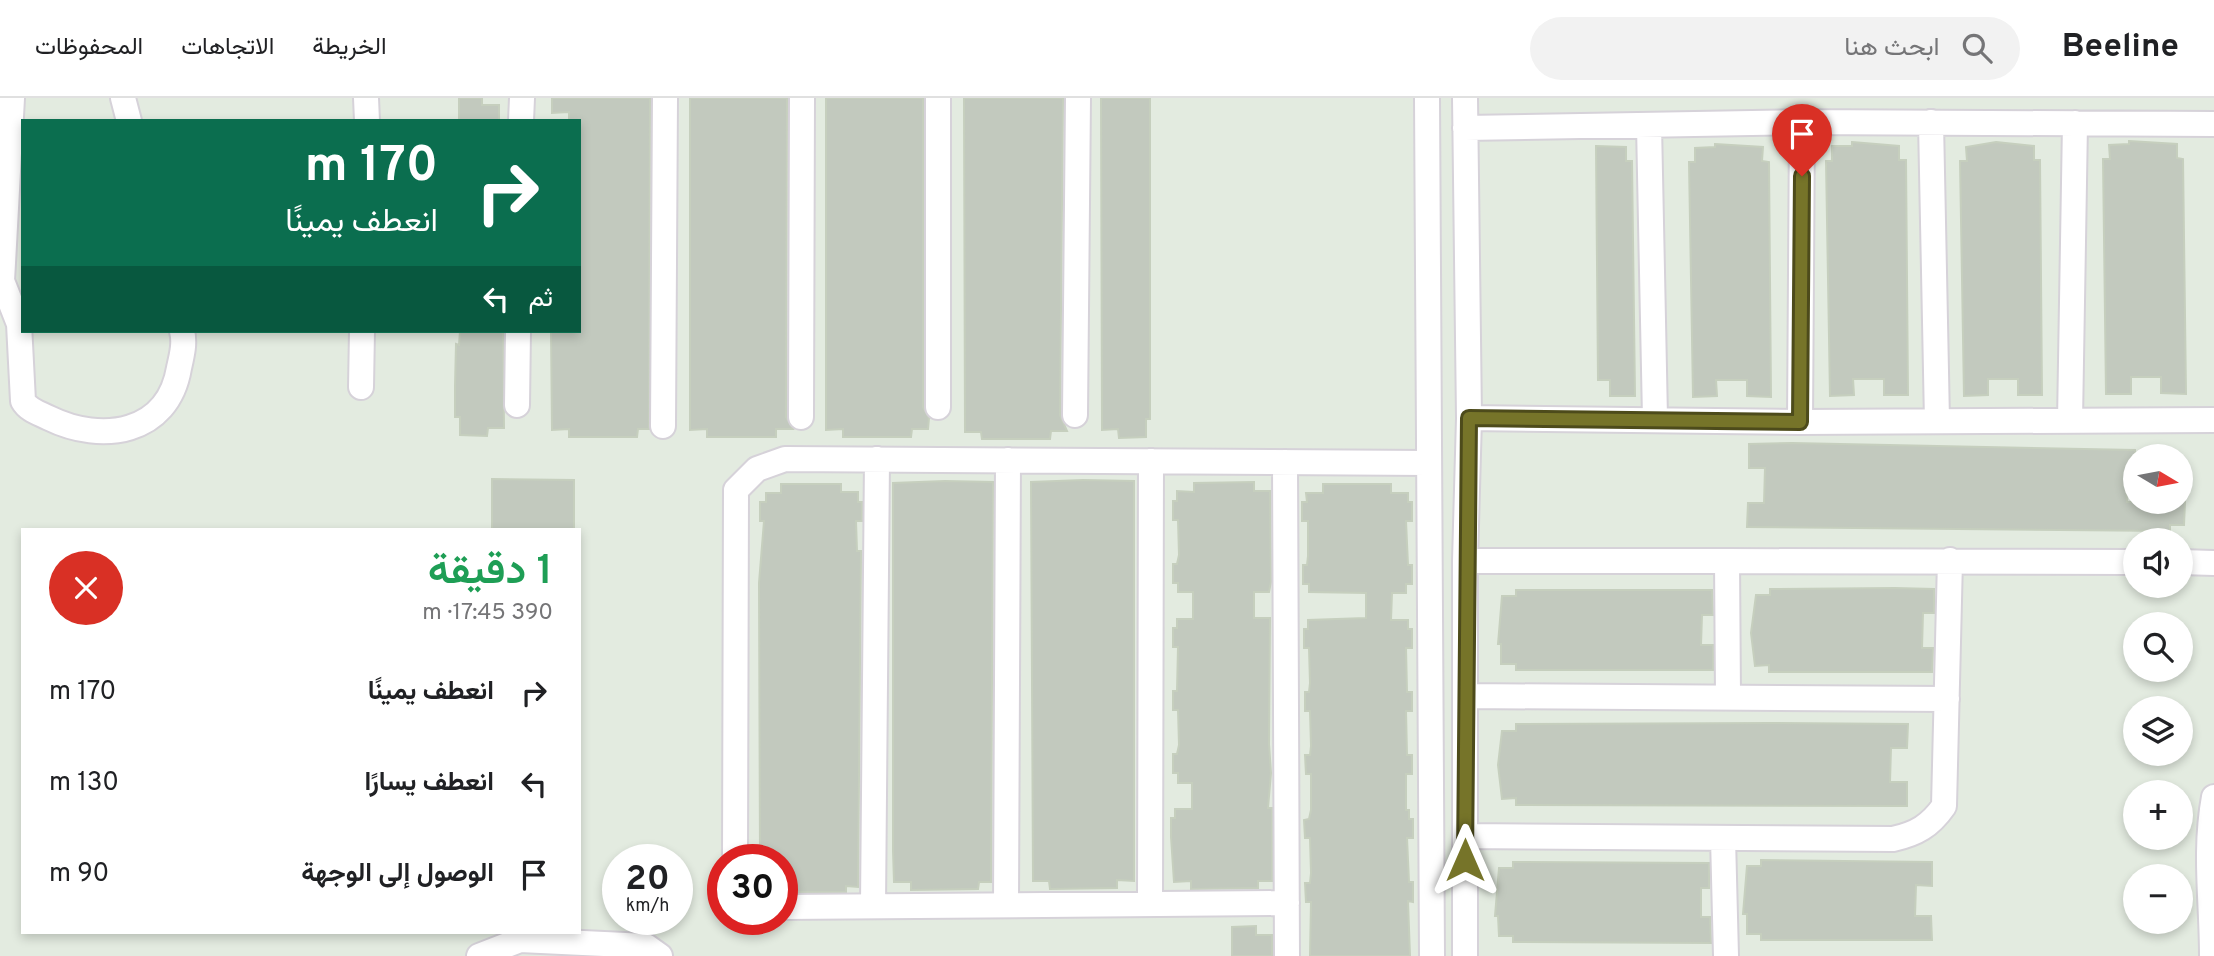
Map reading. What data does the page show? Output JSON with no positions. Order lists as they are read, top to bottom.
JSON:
{
  "north": "right",
  "page": {
    "header": "Beeline",
    "search": "ابحث هنا",
    "nav": ["الخريطة", "الاتجاهات", "المحفوظات"],
    "turn": ["170 m", "انعطف يمينًا"],
    "then": "ثم",
    "map_buttons": ["+", "−"],
    "heading": ["1 دقيقة", "390 m · 17:45"],
    "list": [
      {
        "name": "انعطف يمينًا",
        "value": "170 m"
      },
      {
        "name": "انعطف يسارًا",
        "value": "130 m"
      },
      {
        "name": "الوصول إلى الوجهة",
        "value": "90 m"
      }
    ],
    "speed": "20 km/h",
    "limit": "30"
  }
}
